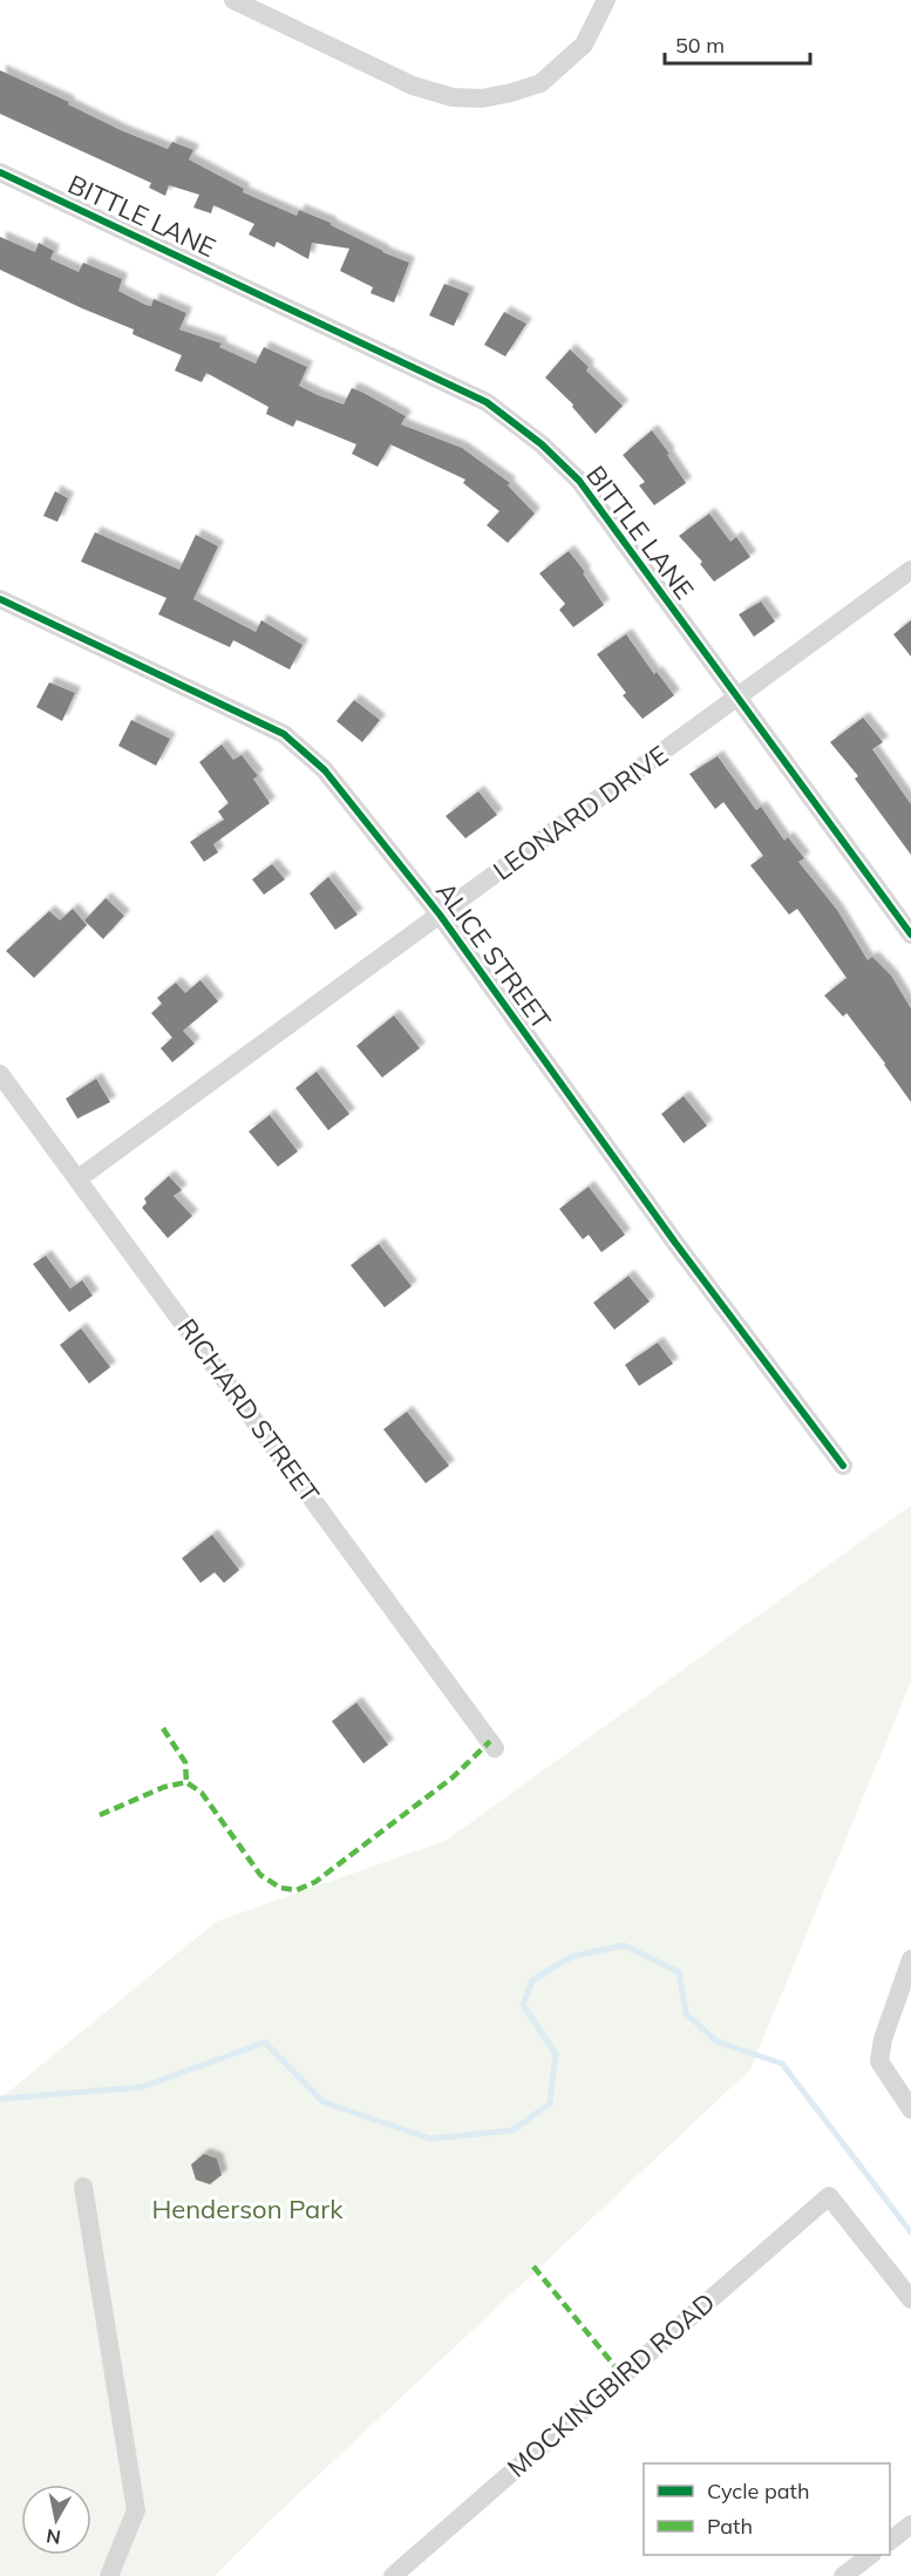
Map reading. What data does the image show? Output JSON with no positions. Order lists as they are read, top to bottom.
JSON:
{
  "streets": {
    "street": [
      "BITTLE LANE",
      "LEONARD DRIVE",
      "ALICE STREET",
      "RICHARD STREET",
      "MOCKINGBIRD ROAD"
    ]
  },
  "crossings": [
    ["BITTLE LANE", "LEONARD DRIVE"],
    ["LEONARD DRIVE", "ALICE STREET"],
    ["LEONARD DRIVE", "RICHARD STREET"]
  ],
  "parks": ["Henderson Park"],
  "legend": ["Cycle path", "Path"],
  "scale_bar": "50 m",
  "north": "bottom"
}
